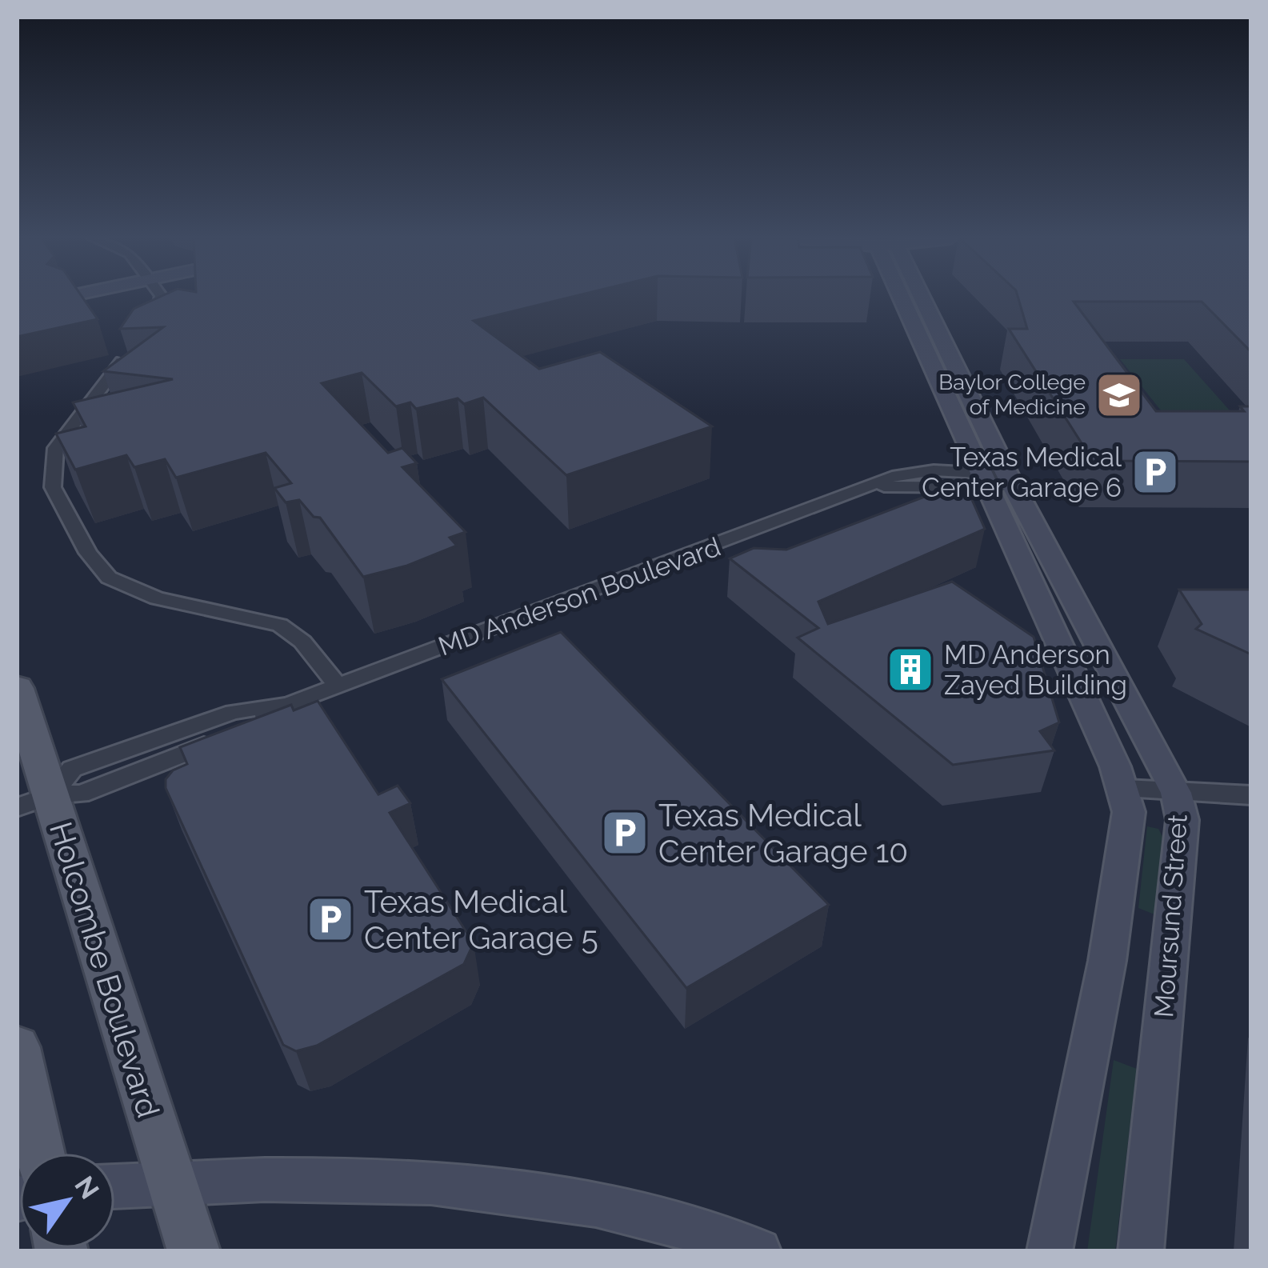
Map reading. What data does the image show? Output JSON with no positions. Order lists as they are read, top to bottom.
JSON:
{
  "streets": {
    "main road": ["Holcombe Boulevard"],
    "street": ["MD Anderson Boulevard", "Moursund Street"]
  },
  "crossings": [
    ["MD Anderson Boulevard", "Moursund Street"],
    ["MD Anderson Boulevard", "Holcombe Boulevard"]
  ],
  "places": {
    "school or university": ["Baylor College of Medicine"],
    "parking": ["Texas Medical Center Garage 6", "Texas Medical Center Garage 10", "Texas Medical Center Garage 5"],
    "building": ["MD Anderson Zayed Building"]
  },
  "north": "top right"
}
